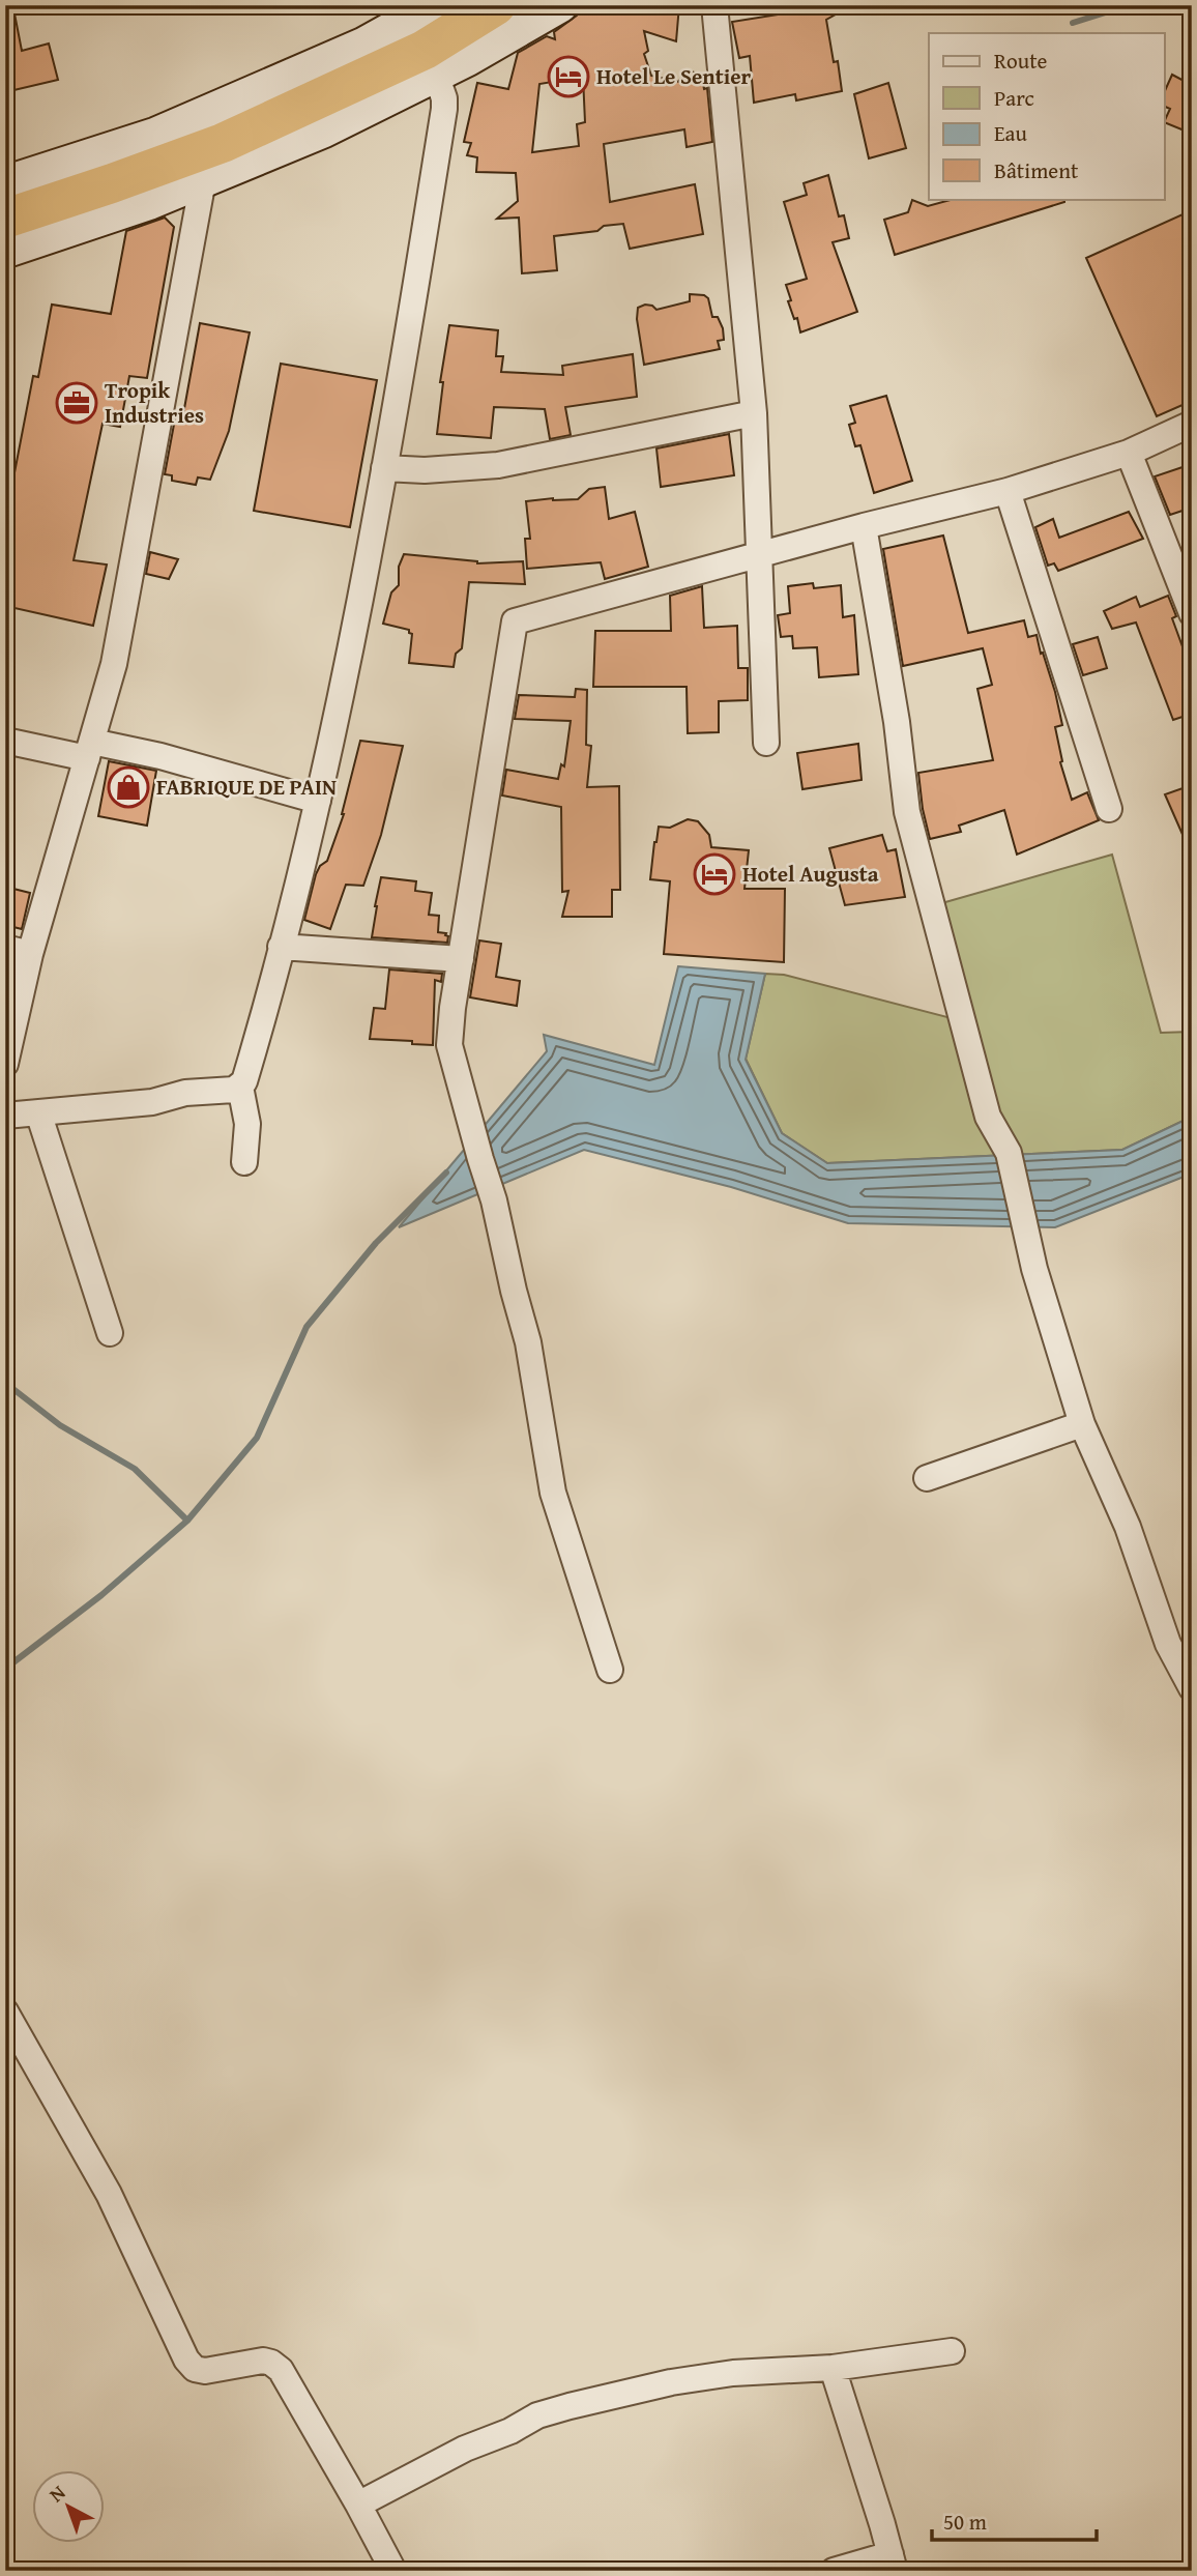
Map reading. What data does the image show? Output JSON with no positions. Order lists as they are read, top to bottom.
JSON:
{
  "places": {
    "hotel": ["Hotel Le Sentier", "Hotel Augusta"],
    "office": ["Tropik Industries"],
    "shop": ["FABRIQUE DE PAIN"]
  },
  "legend": [
    "Route",
    "Parc",
    "Eau",
    "Bâtiment"
  ],
  "scale_bar": "50 m",
  "north": "top left"
}
